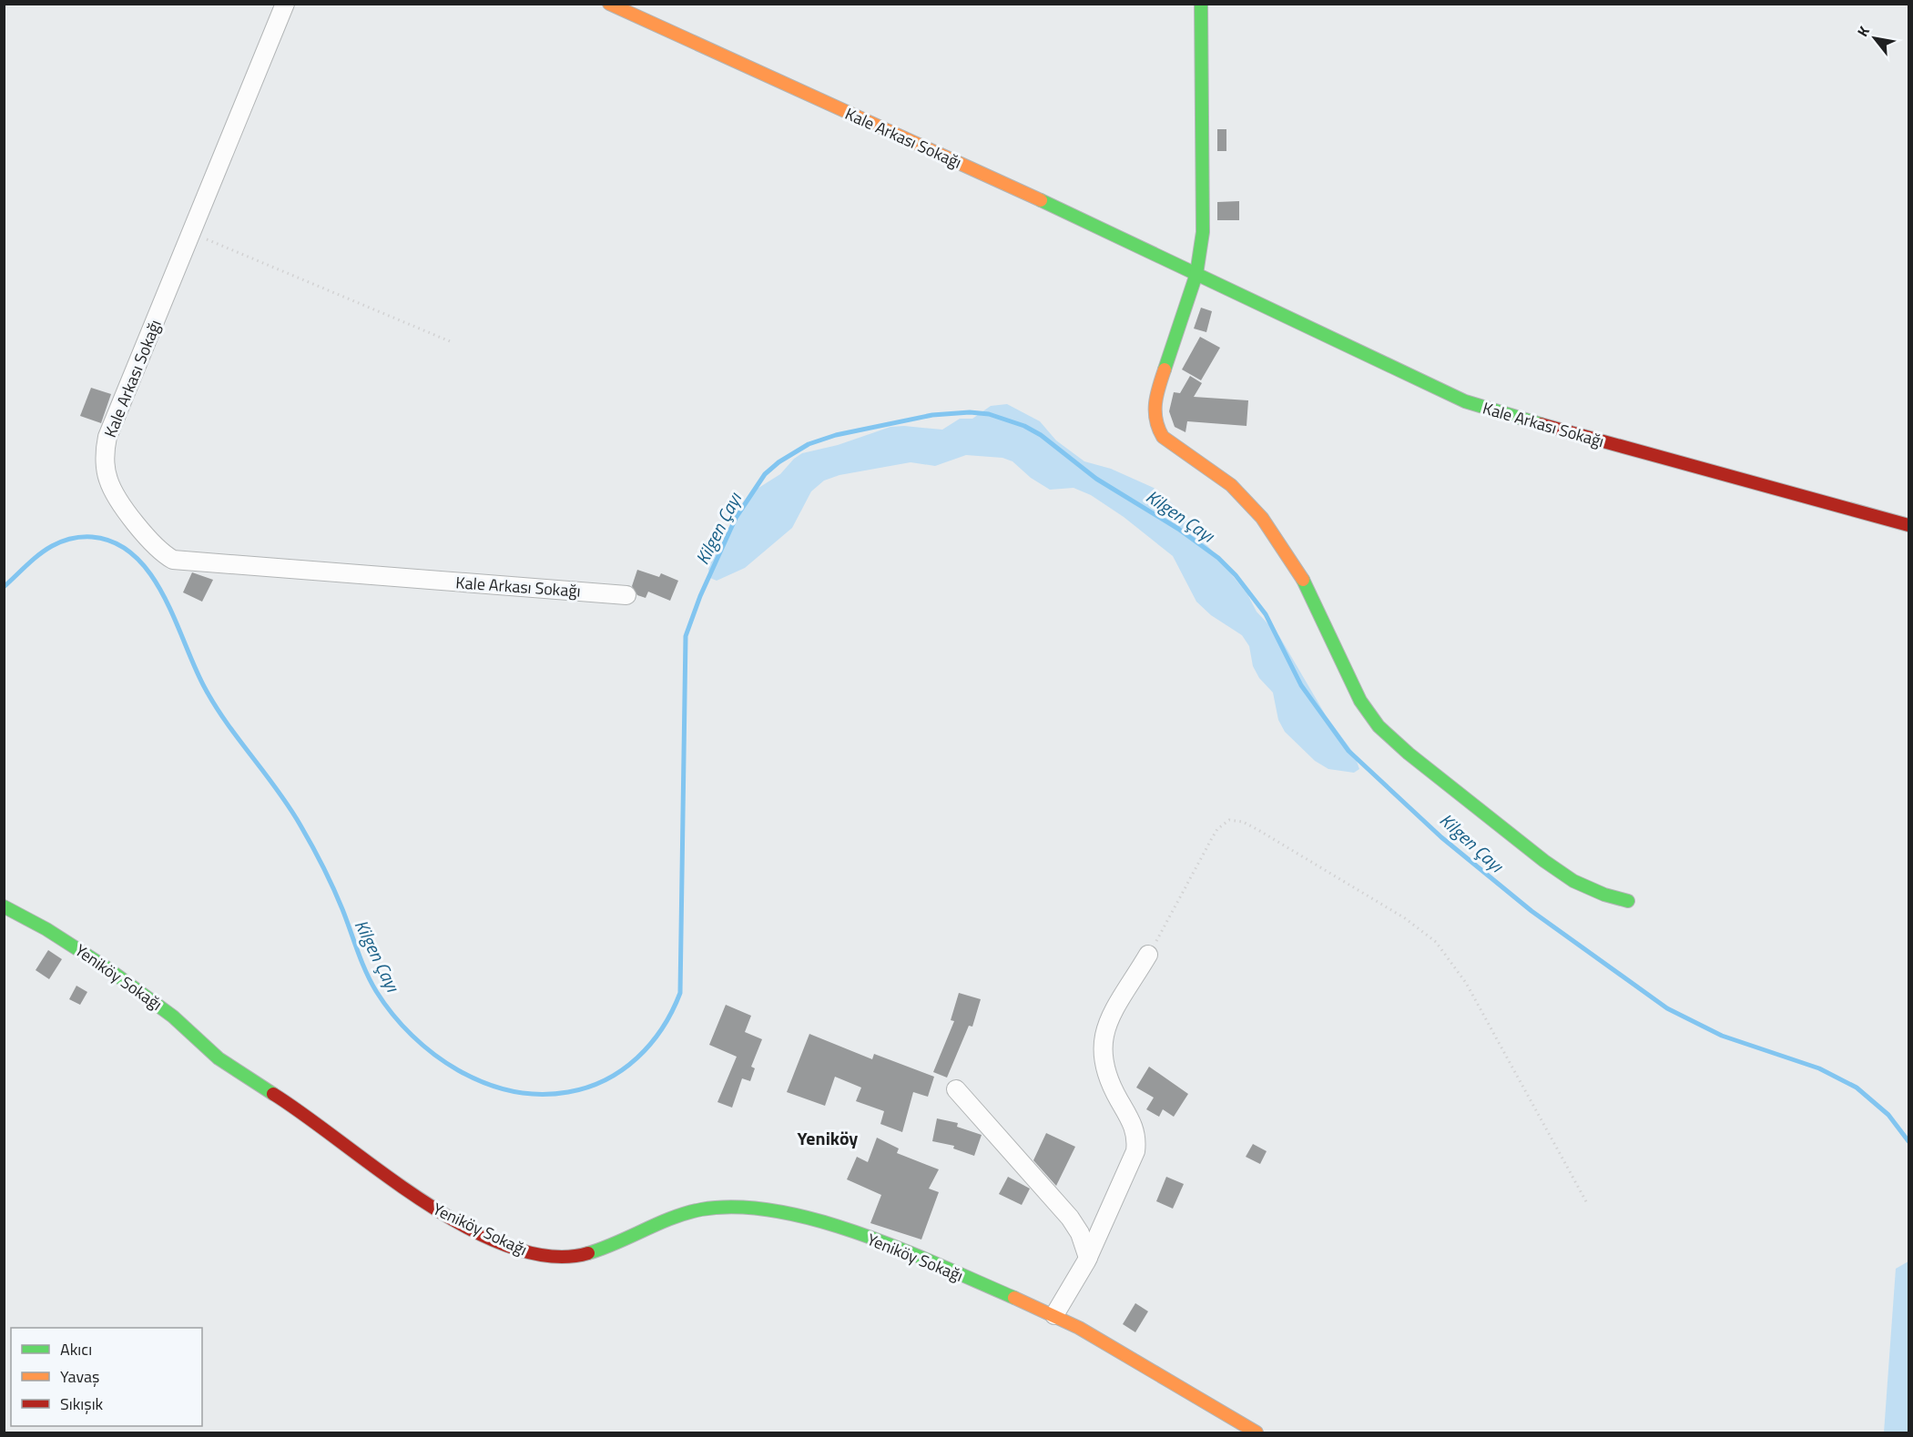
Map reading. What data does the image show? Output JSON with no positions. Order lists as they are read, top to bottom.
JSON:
{
  "streets": {
    "street": ["Kale Arkası Sokağı", "Yeniköy Sokağı"]
  },
  "districts": ["Yeniköy"],
  "water": ["Kilgen Çayı"],
  "legend": ["Akıcı", "Yavaş", "Sıkışık"],
  "north": "top left"
}
